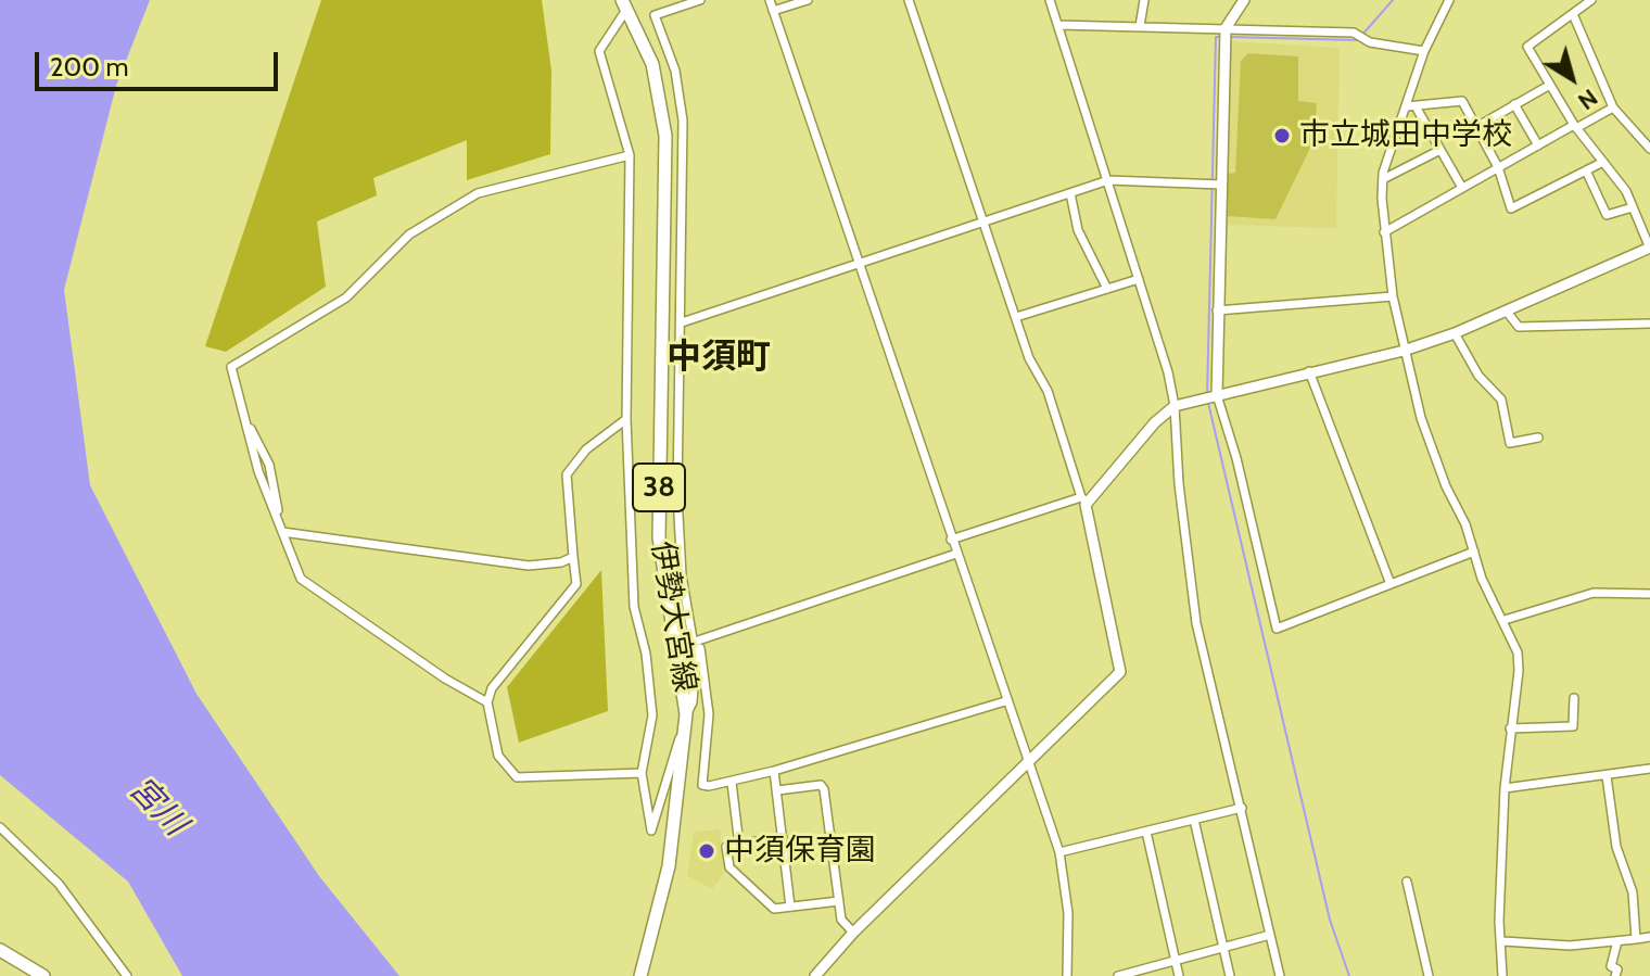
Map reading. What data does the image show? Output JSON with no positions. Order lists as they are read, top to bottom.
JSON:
{
  "streets": {
    "main road": ["38", "伊勢大宮線"]
  },
  "districts": ["中須町"],
  "water": ["宮川"],
  "places": ["市立城田中学校", "中須保育園"],
  "scale_bar": "200 m",
  "north": "bottom right"
}
